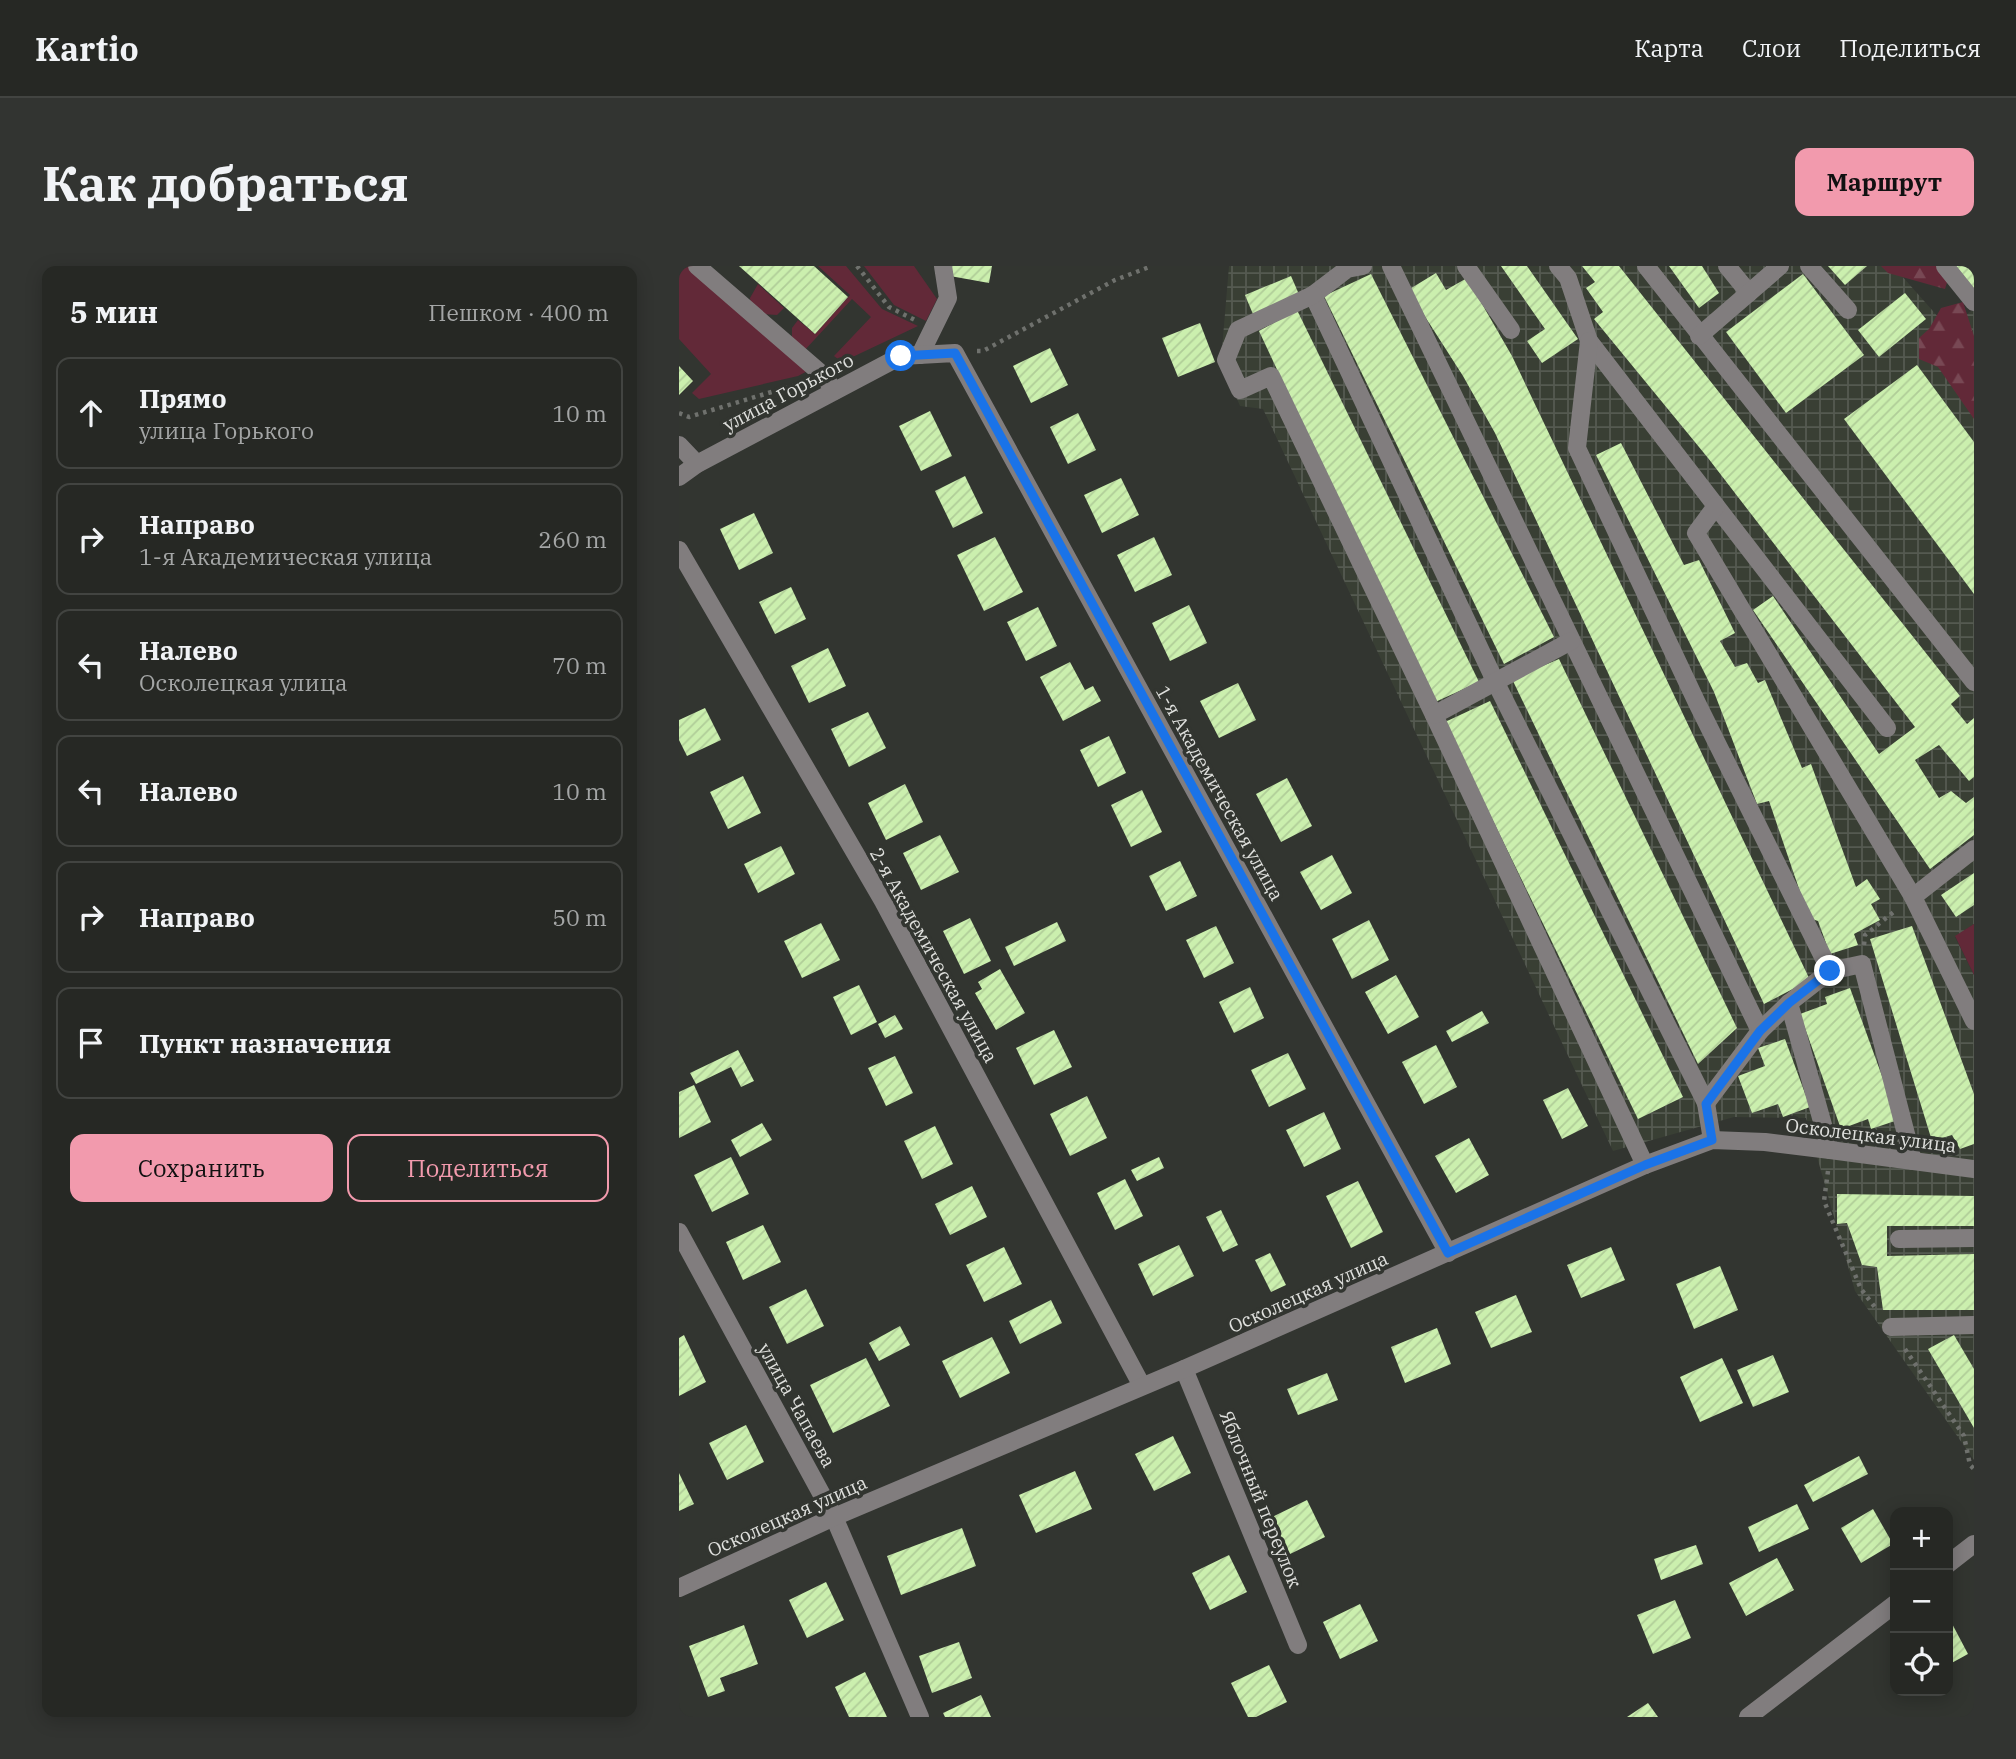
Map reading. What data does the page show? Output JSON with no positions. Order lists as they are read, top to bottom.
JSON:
{
  "streets": {
    "street": [
      "улица Горького",
      "1-я Академическая улица",
      "2-я Академическая улица",
      "Осколецкая улица",
      "улица Чапаева",
      "Яблочный переулок"
    ]
  },
  "crossings": [
    ["улица Горького", "1-я Академическая улица"],
    ["1-я Академическая улица", "Осколецкая улица"],
    ["2-я Академическая улица", "Осколецкая улица"],
    ["Осколецкая улица", "улица Чапаева"],
    ["Осколецкая улица", "Яблочный переулок"]
  ],
  "page": {
    "header": "Kartio",
    "nav": ["Карта", "Слои", "Поделиться"],
    "buttons": [
      "Маршрут",
      ["Сохранить", "Поделиться"]
    ],
    "title": "Как добраться",
    "heading": ["5 мин", "Пешком · 400 m"],
    "list": [
      ["Прямо", "улица Горького", "10 m"],
      ["Направо", "1-я Академическая улица", "260 m"],
      ["Налево", "Осколецкая улица", "70 m"],
      ["Налево", "10 m"],
      ["Направо", "50 m"],
      "Пункт назначения"
    ],
    "map_buttons": ["+", "−"]
  }
}
